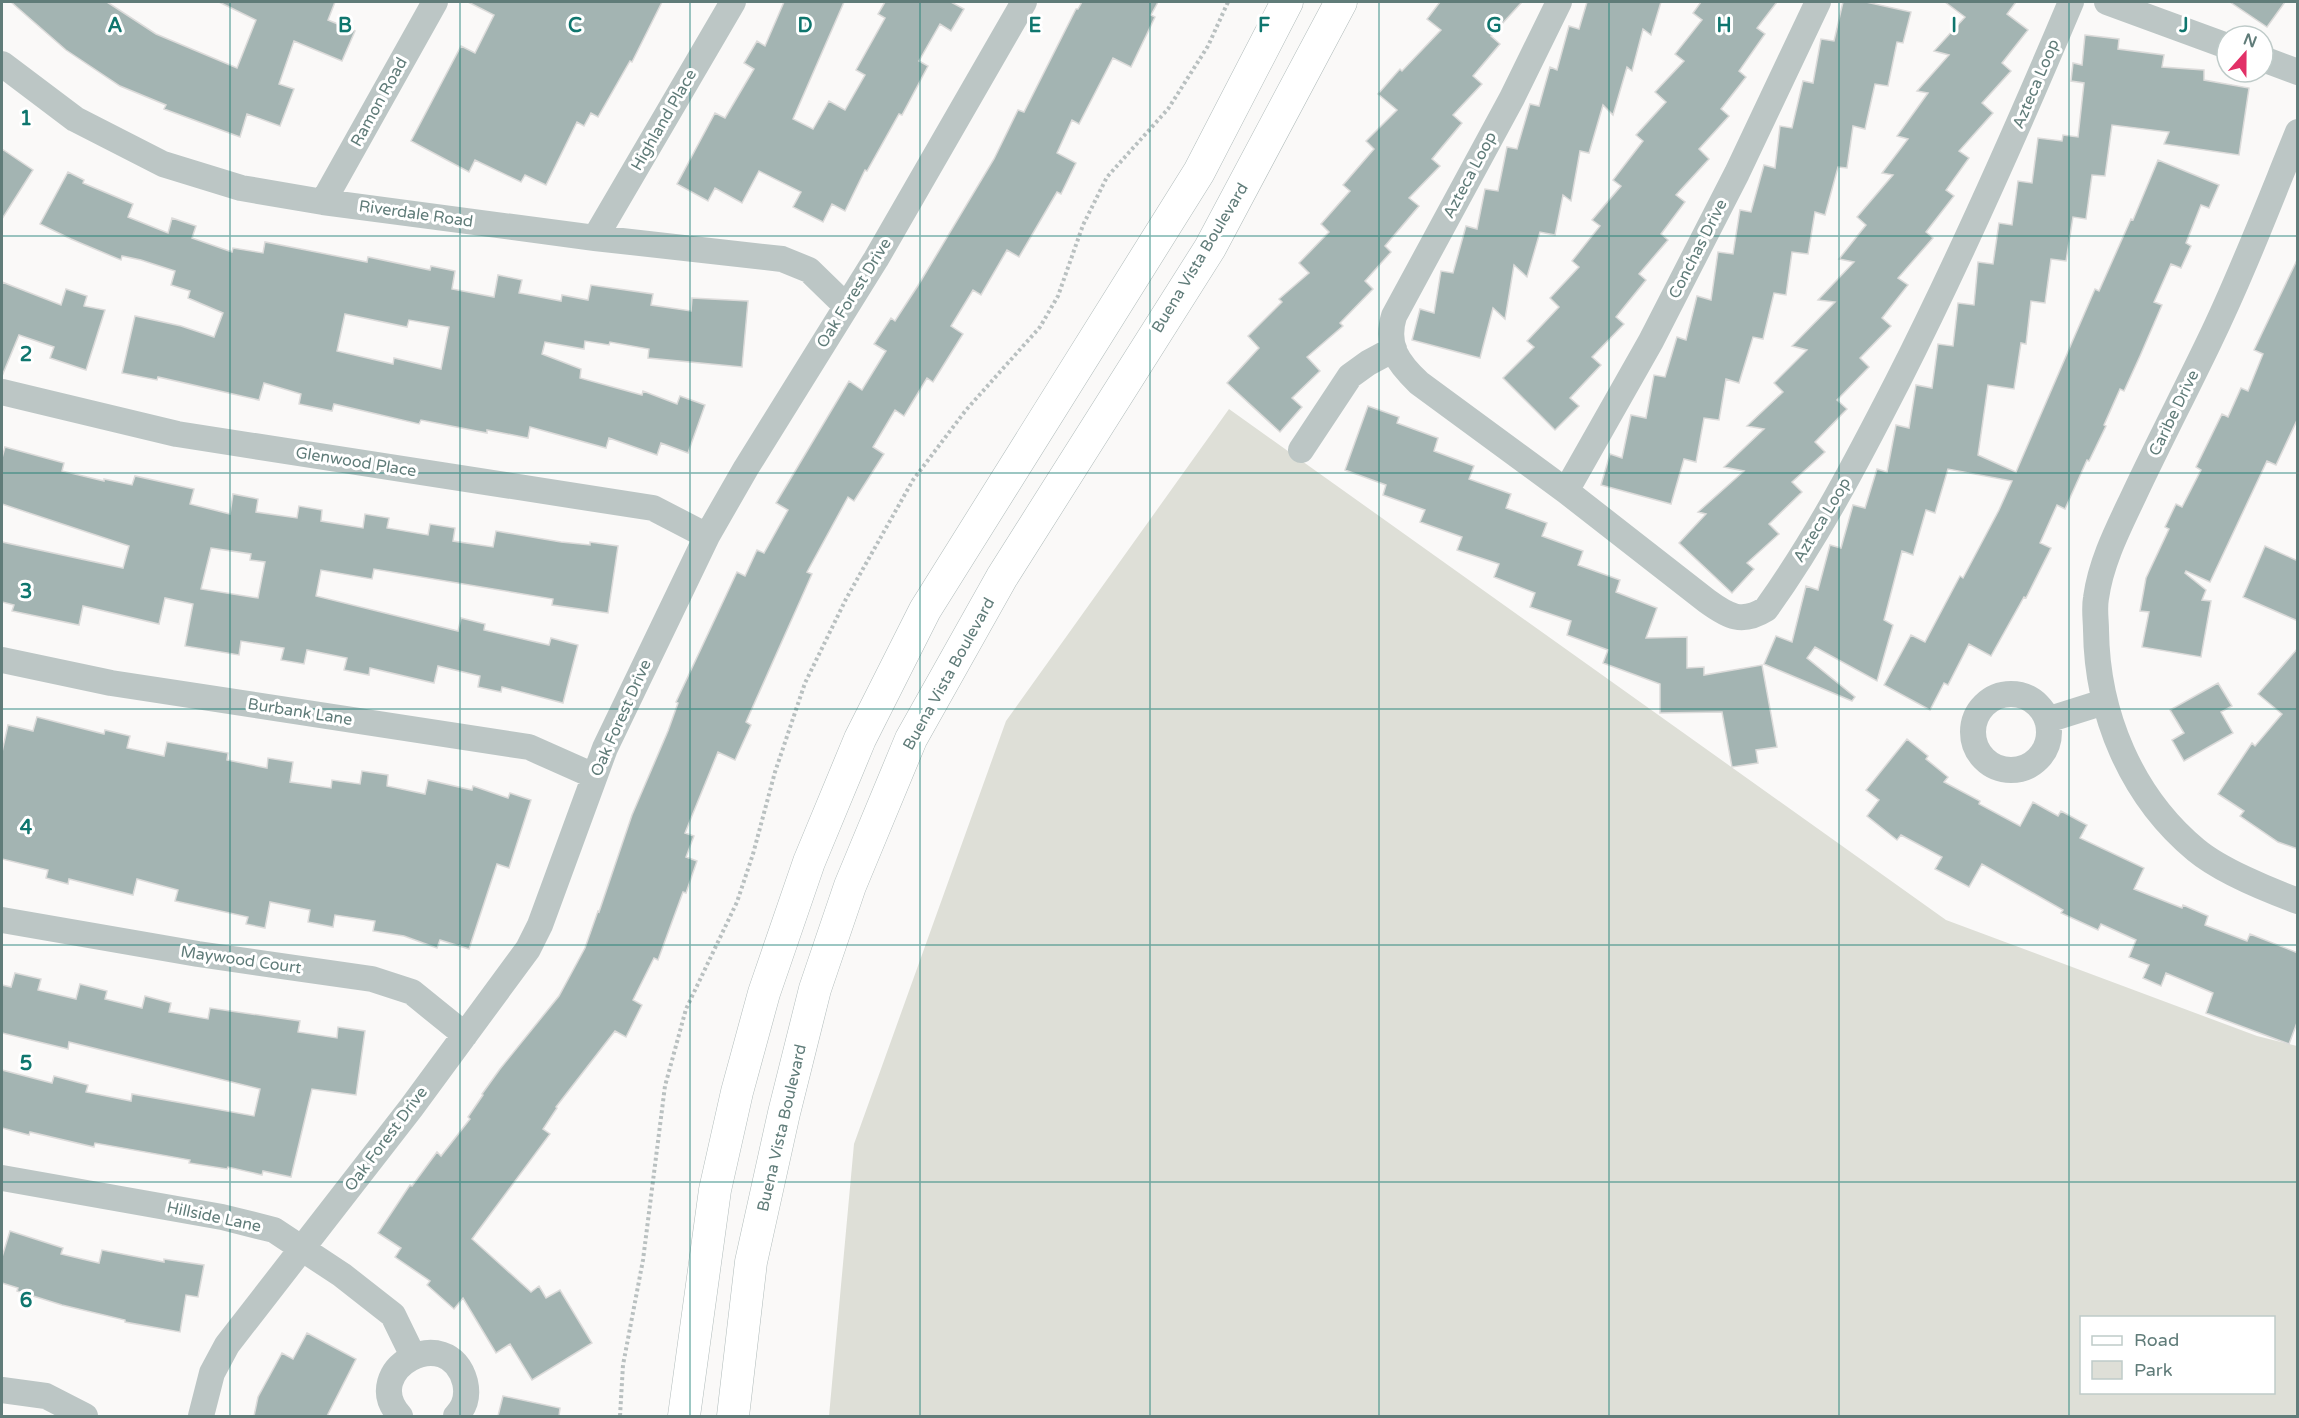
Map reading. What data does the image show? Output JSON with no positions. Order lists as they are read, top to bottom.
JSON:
{
  "streets": {
    "main road": ["Buena Vista Boulevard"],
    "street": [
      "Azteca Loop",
      "Ramon Road",
      "Highland Place",
      "Riverdale Road",
      "Conchas Drive",
      "Oak Forest Drive",
      "Caribe Drive",
      "Glenwood Place",
      "Burbank Lane",
      "Maywood Court",
      "Hillside Lane"
    ]
  },
  "crossings": [
    ["Azteca Loop", "Conchas Drive"],
    ["Ramon Road", "Riverdale Road"],
    ["Highland Place", "Riverdale Road"],
    ["Riverdale Road", "Oak Forest Drive"],
    ["Oak Forest Drive", "Glenwood Place"],
    ["Oak Forest Drive", "Burbank Lane"],
    ["Oak Forest Drive", "Maywood Court"],
    ["Oak Forest Drive", "Hillside Lane"]
  ],
  "legend": ["Road", "Park"],
  "north": "top",
  "grid": {
    "columns": [
      "A",
      "B",
      "C",
      "D",
      "E",
      "F",
      "G",
      "H",
      "I",
      "J"
    ],
    "rows": [
      "1",
      "2",
      "3",
      "4",
      "5",
      "6"
    ]
  }
}
